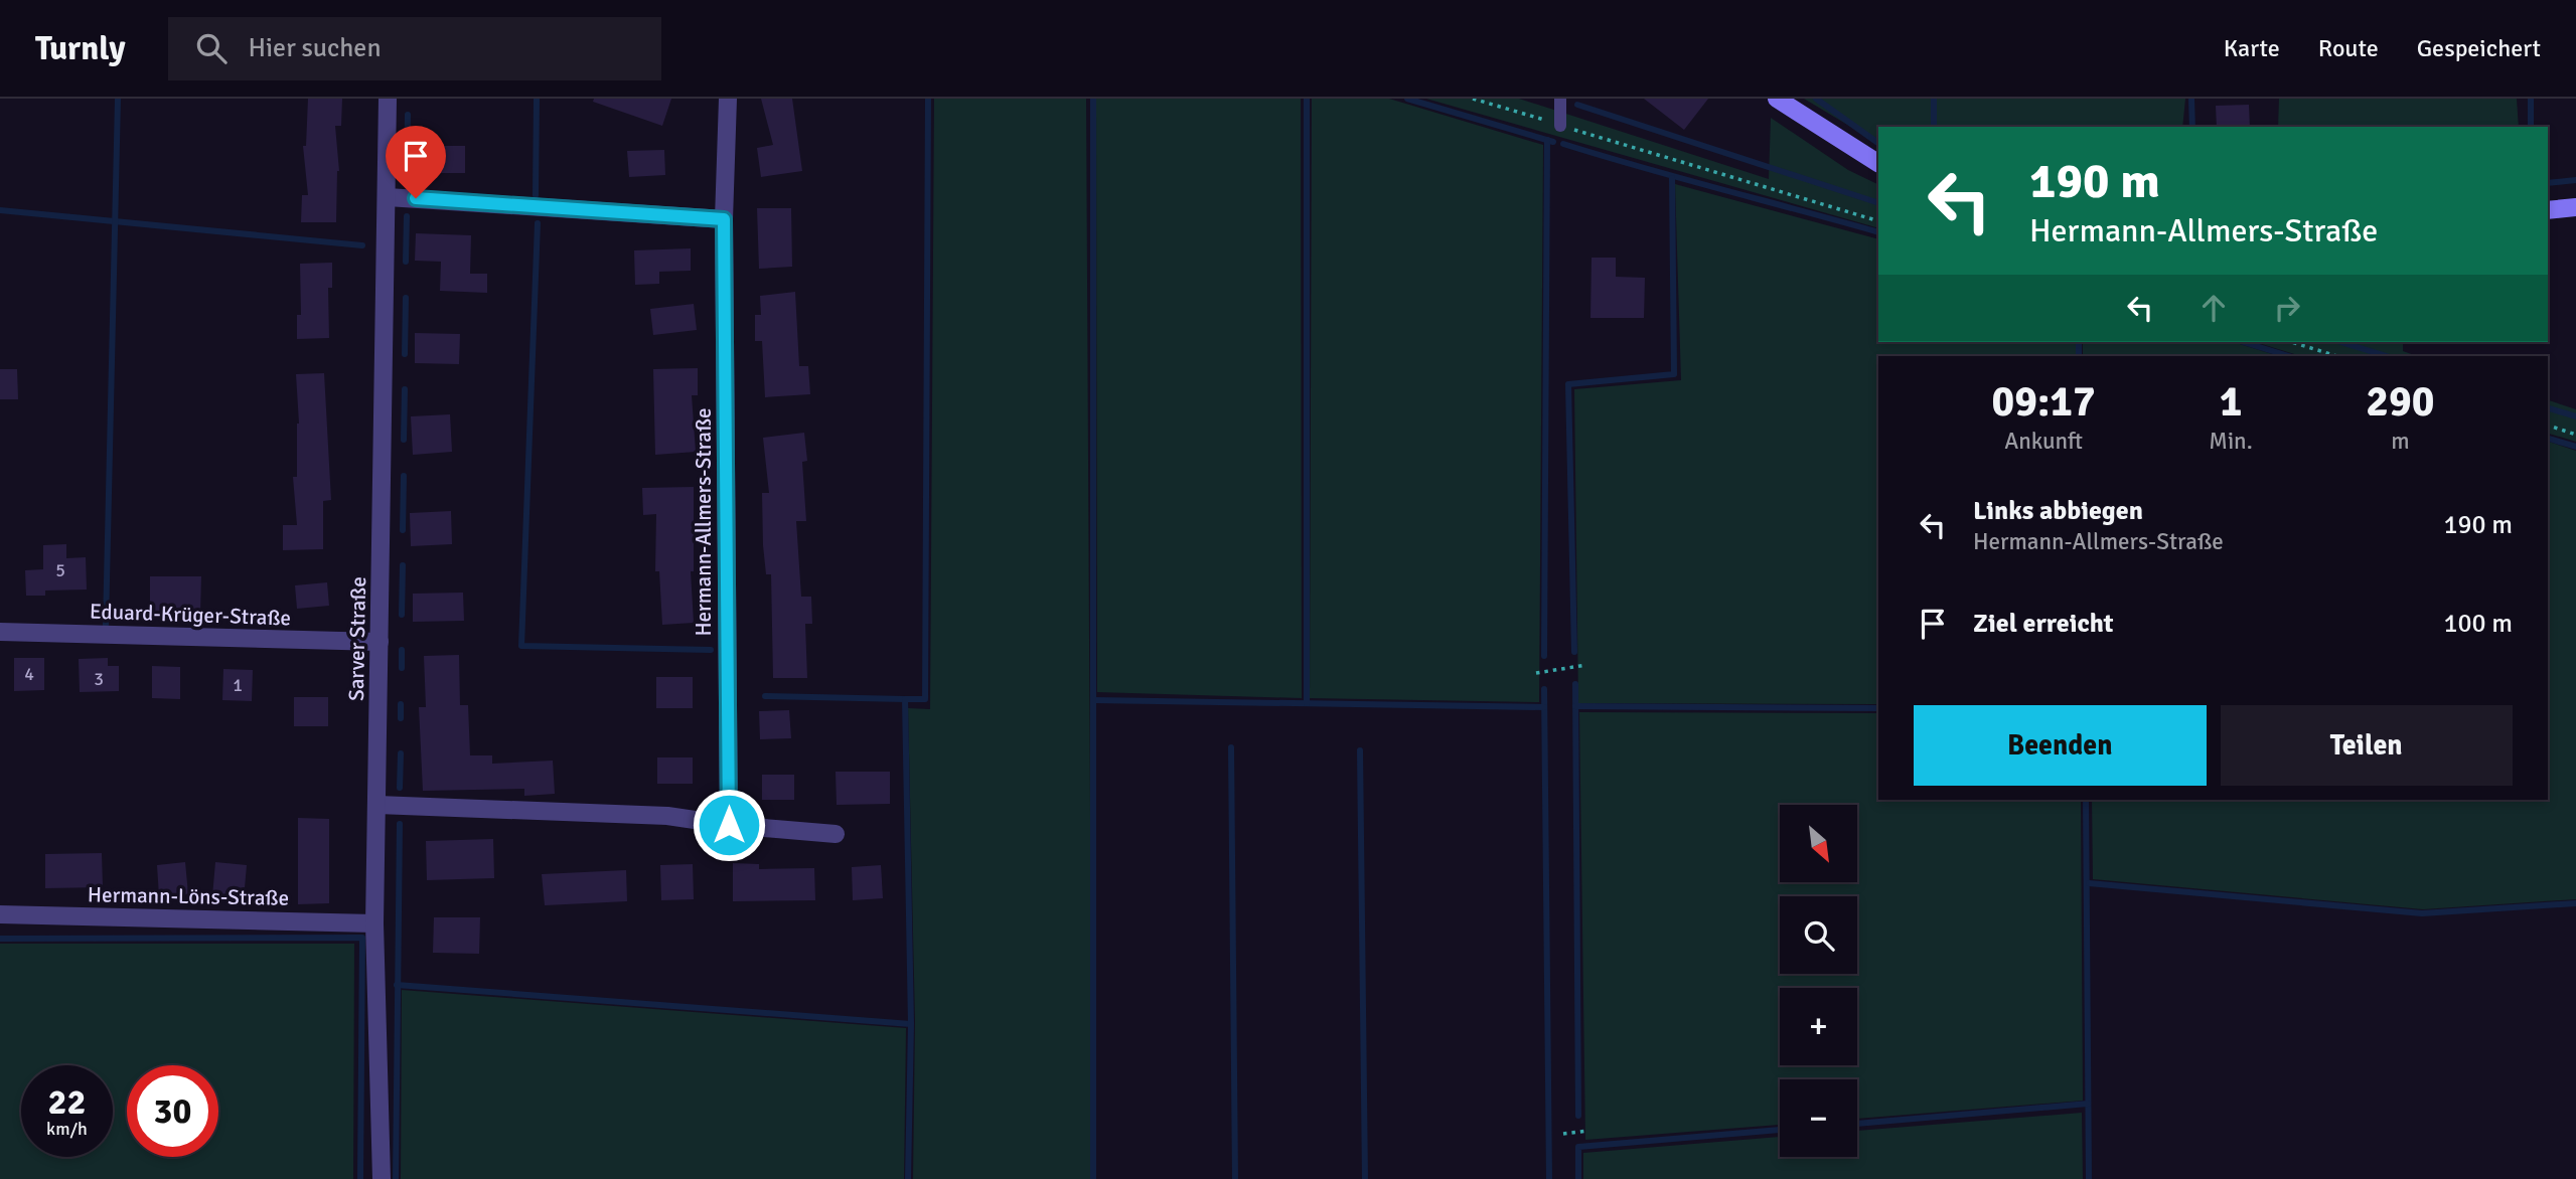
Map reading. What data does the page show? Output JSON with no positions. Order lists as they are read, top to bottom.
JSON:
{
  "streets": {
    "street": [
      "Hermann-Allmers-Straße",
      "Eduard-Krüger-Straße",
      "Sarver Straße",
      "Hermann-Löns-Straße"
    ]
  },
  "crossings": [
    ["Eduard-Krüger-Straße", "Sarver Straße"],
    ["Sarver Straße", "Hermann-Löns-Straße"]
  ],
  "house_numbers": [
    "5",
    "4",
    "3",
    "1"
  ],
  "north": "bottom right",
  "page": {
    "header": "Turnly",
    "search": "Hier suchen",
    "nav": ["Karte", "Route", "Gespeichert"],
    "turn": ["190 m", "Hermann-Allmers-Straße"],
    "eta": [
      "09:17",
      "Ankunft",
      "1",
      "Min.",
      "290",
      "m"
    ],
    "list": [
      {
        "name": "Links abbiegen",
        "note": "Hermann-Allmers-Straße",
        "value": "190 m"
      },
      {
        "name": "Ziel erreicht",
        "value": "100 m"
      }
    ],
    "buttons": ["Beenden", "Teilen"],
    "map_buttons": ["+", "−"],
    "speed": "22 km/h",
    "limit": "30"
  }
}
